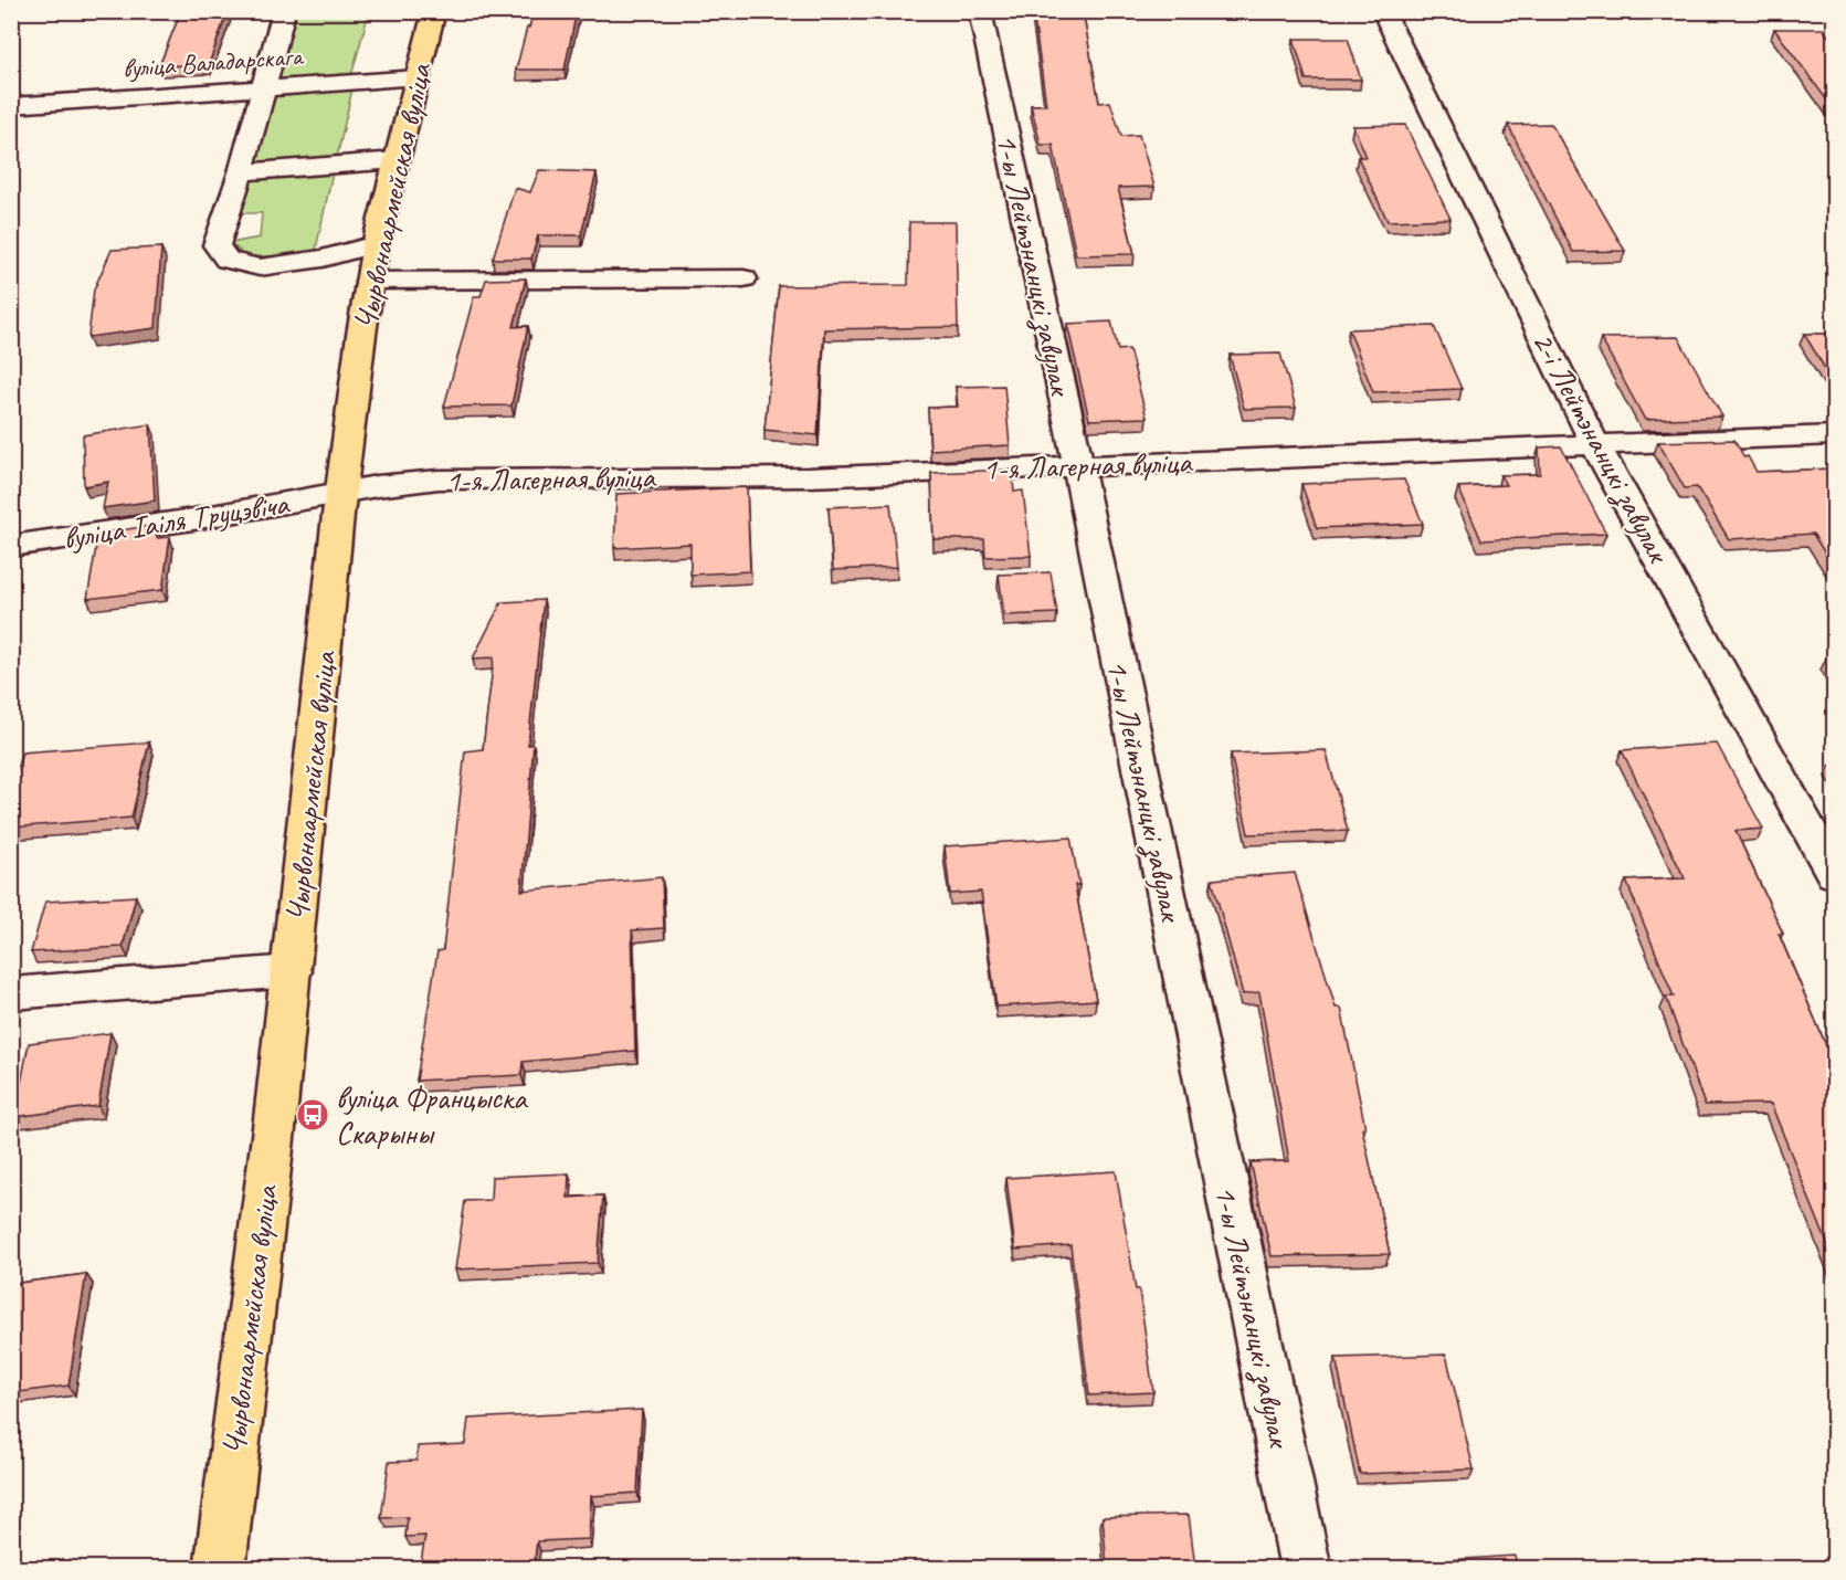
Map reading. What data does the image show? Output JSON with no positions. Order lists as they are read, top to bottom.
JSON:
{
  "streets": {
    "main road": ["Чырвонаармейская вуліца"],
    "street": [
      "вуліца Валадарскага",
      "1-ы Лейтэнанцкі завулак",
      "2-і Лейтэнанцкі завулак",
      "1-я Лагерная вуліца",
      "вуліца Іаіля Труцэвіча"
    ]
  },
  "crossings": [
    ["вуліца Валадарскага", "Чырвонаармейская вуліца"],
    ["Чырвонаармейская вуліца", "1-я Лагерная вуліца"],
    ["Чырвонаармейская вуліца", "вуліца Іаіля Труцэвіча"],
    ["1-ы Лейтэнанцкі завулак", "1-я Лагерная вуліца"],
    ["2-і Лейтэнанцкі завулак", "1-я Лагерная вуліца"],
    ["1-я Лагерная вуліца", "вуліца Іаіля Труцэвіча"]
  ],
  "places": {
    "bus stop": ["вуліца Францыска Скарыны"]
  }
}
